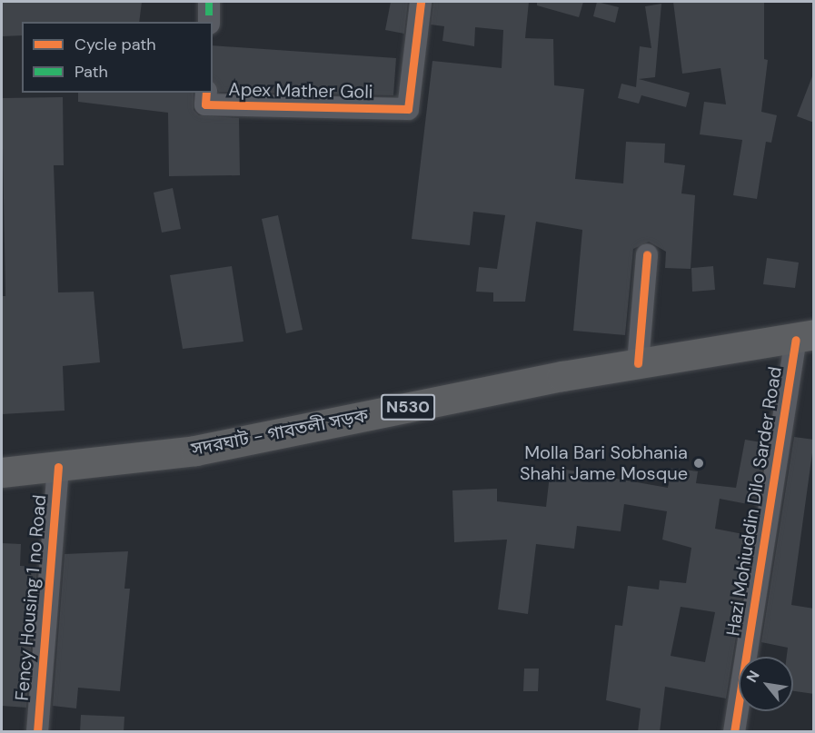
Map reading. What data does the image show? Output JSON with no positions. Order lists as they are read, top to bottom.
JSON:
{
  "streets": {
    "highway": ["N530", "সদরঘাট - গাবতলী সড়ক"],
    "street": ["Apex Mather Goli", "Hazi Mohiuddin Dilo Sarder Road", "Fency Housing 1 no Road"]
  },
  "crossings": [
    ["সদরঘাট - গাবতলী সড়ক", "Hazi Mohiuddin Dilo Sarder Road"],
    ["সদরঘাট - গাবতলী সড়ক", "Fency Housing 1 no Road"]
  ],
  "places": ["Molla Bari Sobhania Shahi Jame Mosque"],
  "legend": ["Cycle path", "Path"],
  "north": "top left"
}
